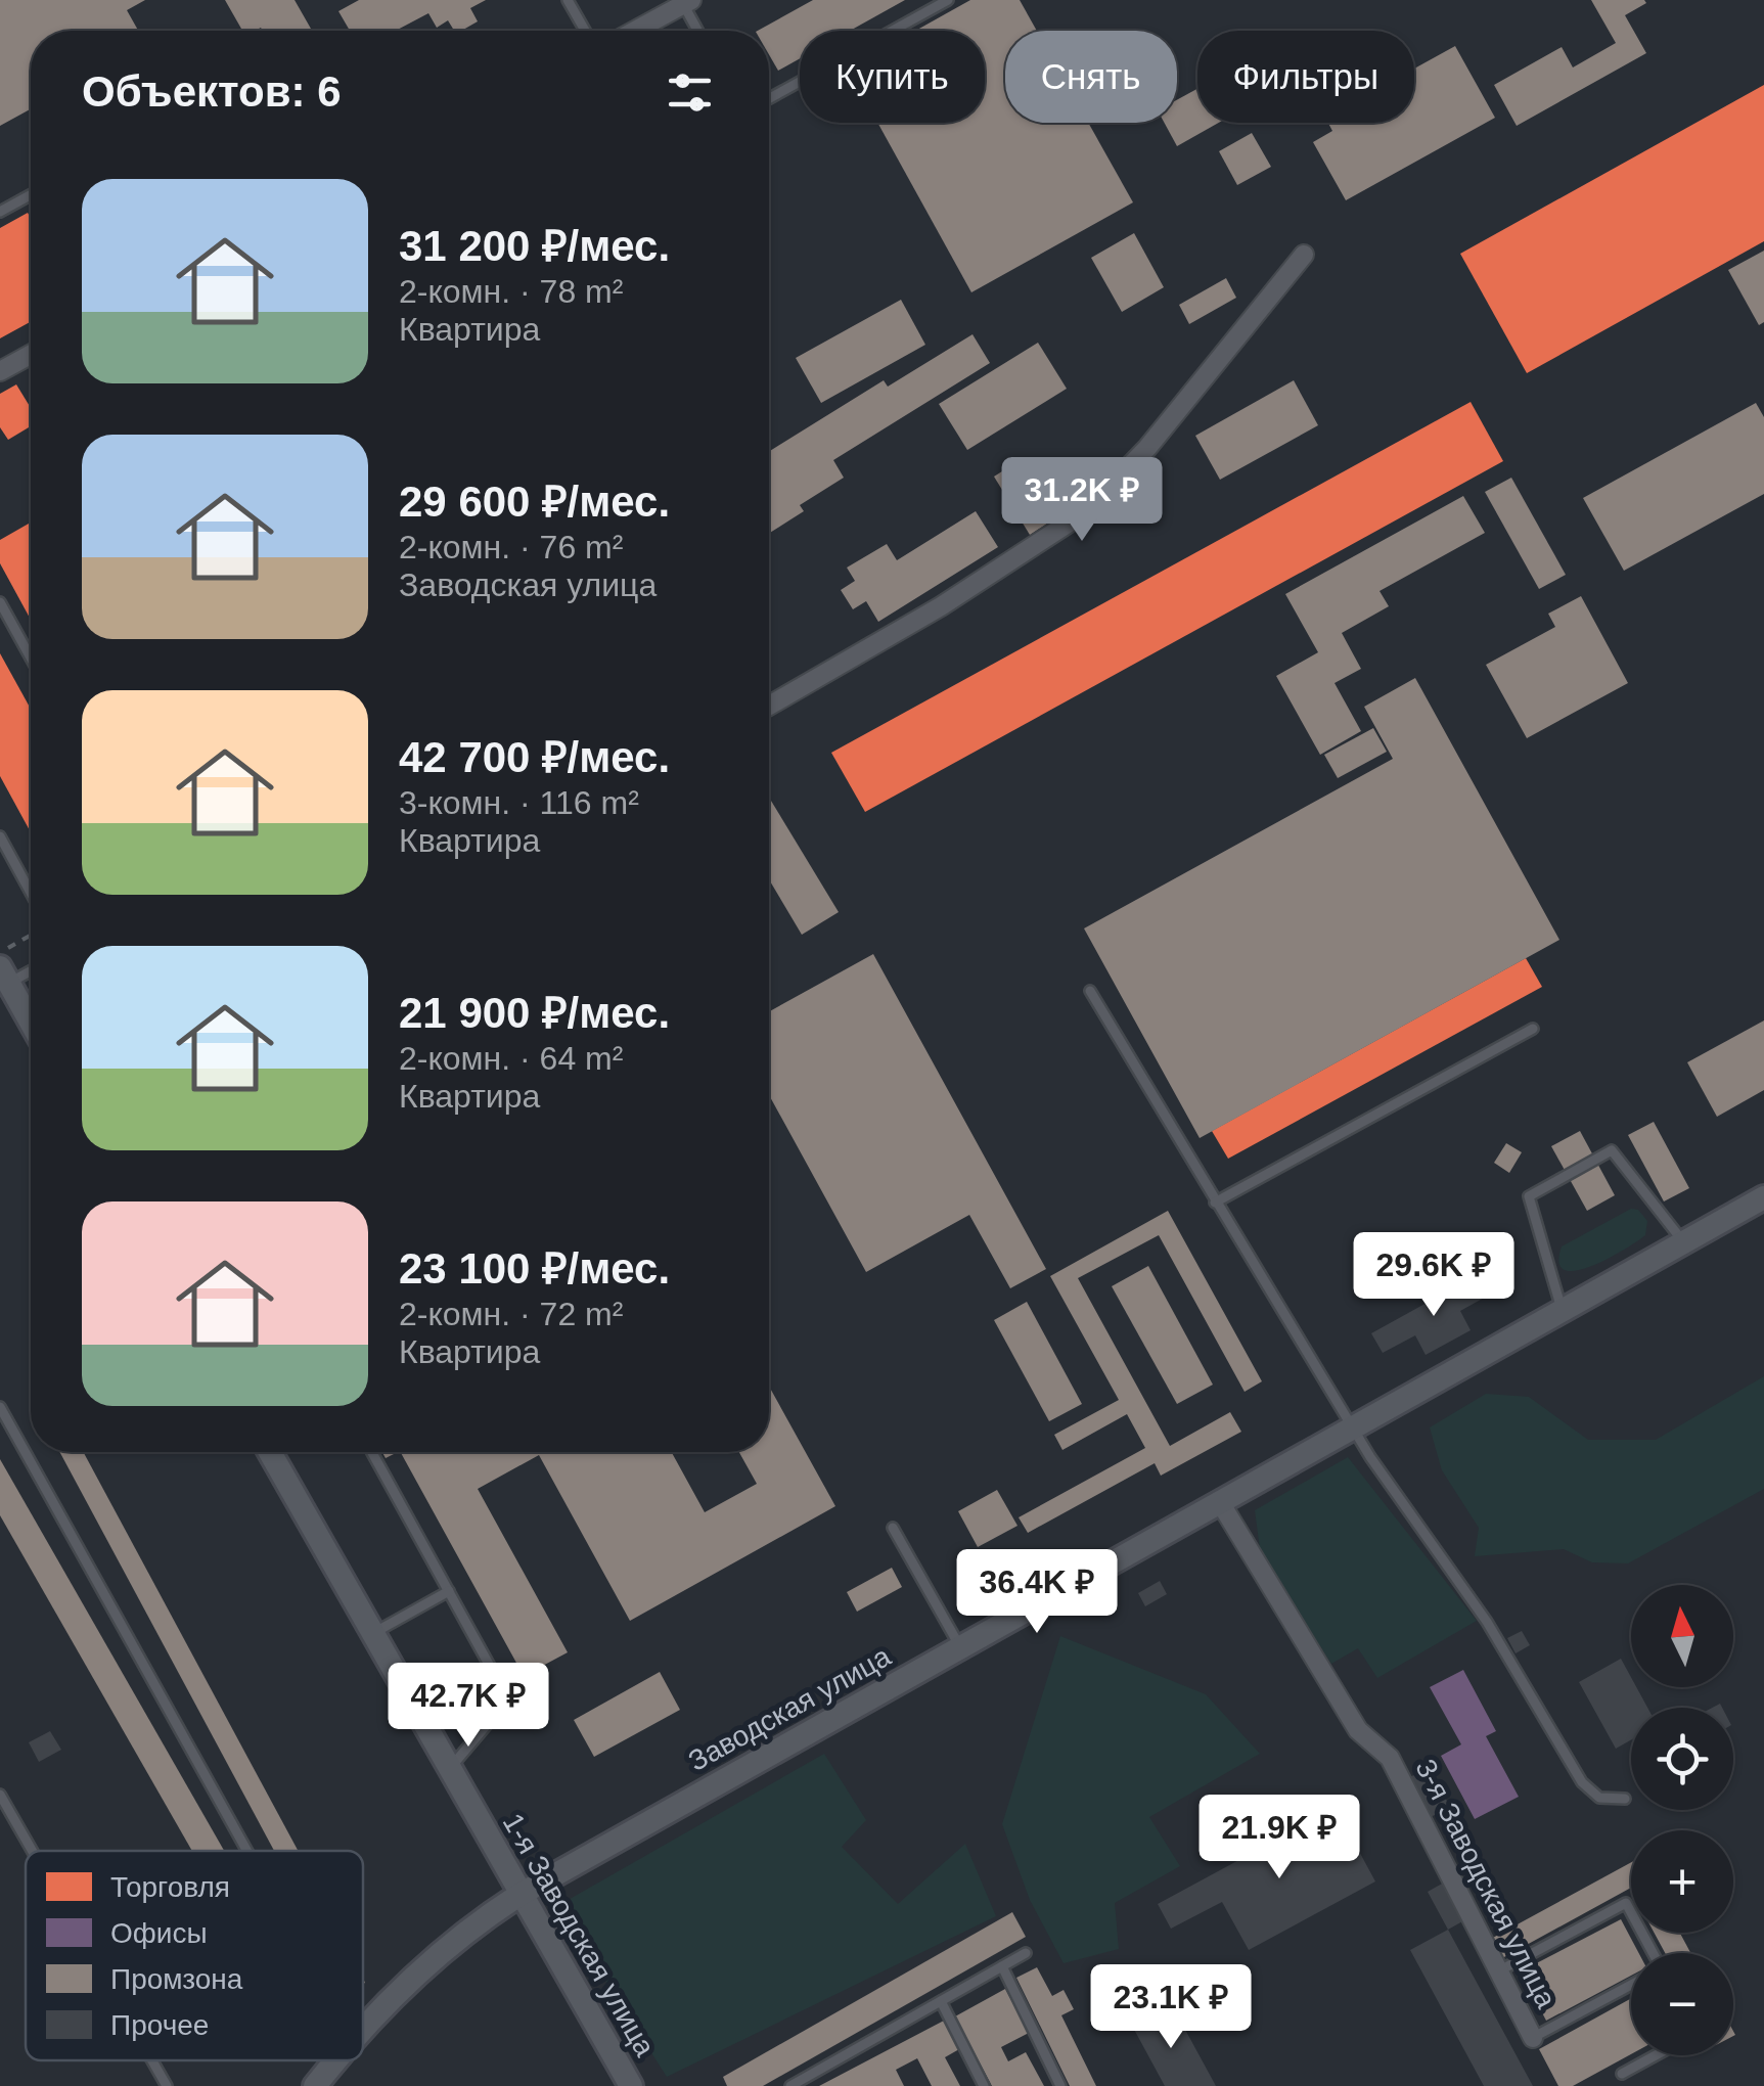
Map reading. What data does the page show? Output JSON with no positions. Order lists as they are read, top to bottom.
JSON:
{
  "streets": {
    "main road": ["Заводская улица", "1-я Заводская улица"],
    "street": ["3-я Заводская улица"]
  },
  "crossings": [
    ["Заводская улица", "3-я Заводская улица"],
    ["Заводская улица", "1-я Заводская улица"]
  ],
  "legend": [
    "Торговля",
    "Офисы",
    "Промзона",
    "Прочее"
  ],
  "north": "top",
  "page": {
    "chip": ["Купить", "Снять", "Фильтры"],
    "heading": "Объектов: 6",
    "list": [
      {
        "name": "31 200 ₽/мес.",
        "note": "2-комн. · 78 m² · Квартира"
      },
      {
        "name": "29 600 ₽/мес.",
        "note": "2-комн. · 76 m² · Заводская улица"
      },
      {
        "name": "42 700 ₽/мес.",
        "note": "3-комн. · 116 m² · Квартира"
      },
      {
        "name": "21 900 ₽/мес.",
        "note": "2-комн. · 64 m² · Квартира"
      },
      {
        "name": "23 100 ₽/мес.",
        "note": "2-комн. · 72 m² · Квартира"
      }
    ],
    "price": [
      "31.2K ₽",
      "29.6K ₽",
      "36.4K ₽",
      "42.7K ₽",
      "21.9K ₽",
      "23.1K ₽"
    ],
    "map_buttons": ["+", "−"]
  }
}
